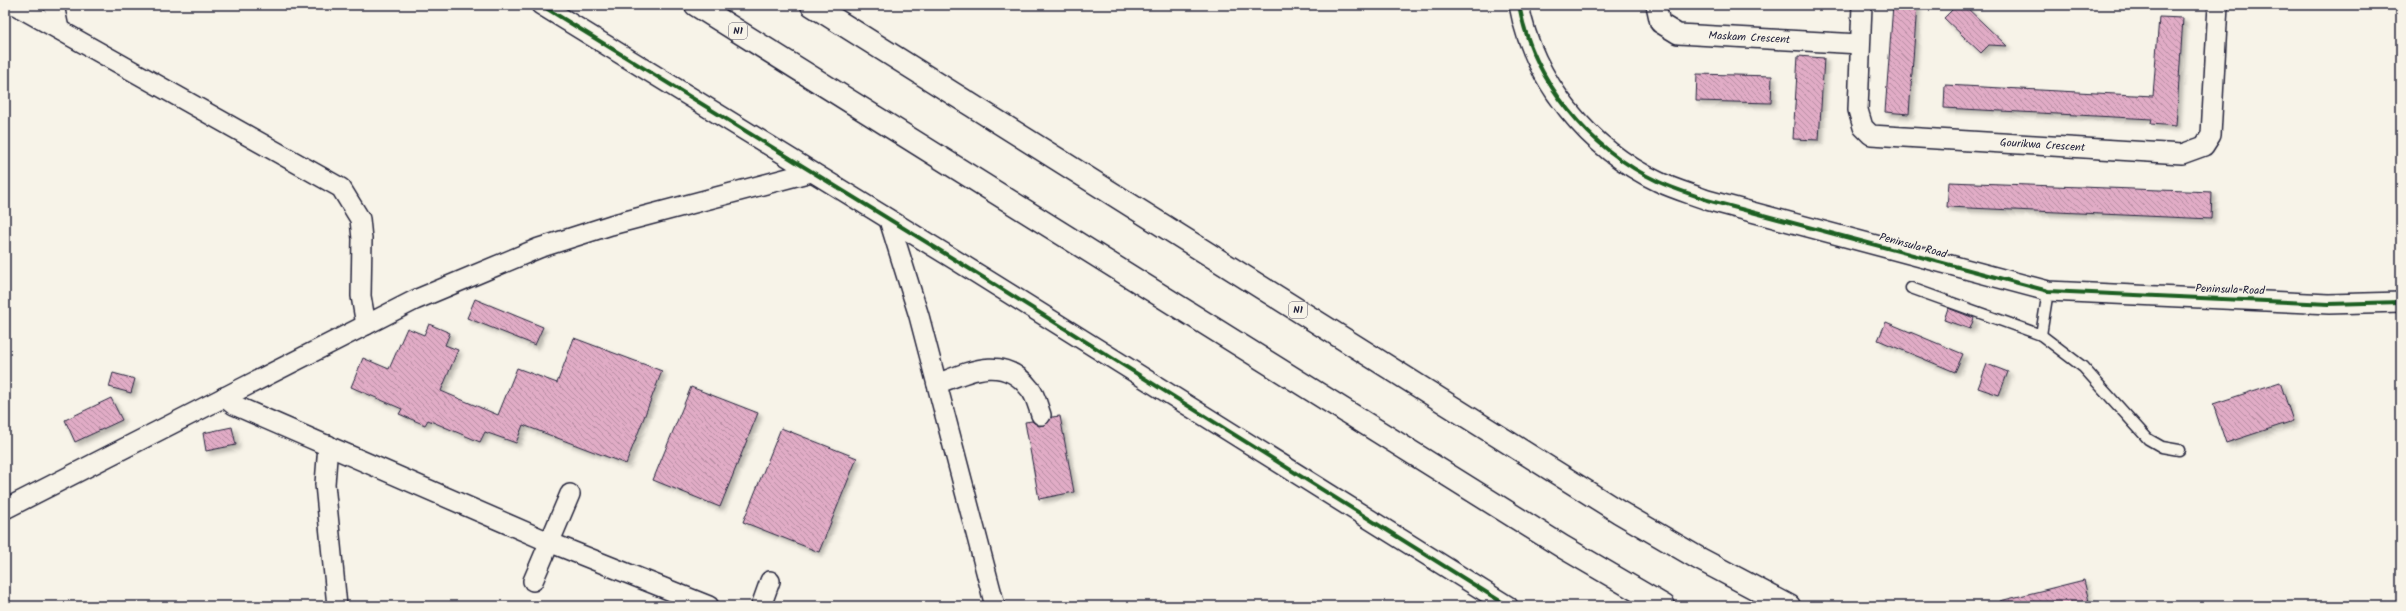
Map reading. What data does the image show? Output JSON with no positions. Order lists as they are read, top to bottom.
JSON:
{
  "streets": {
    "highway": ["N1"],
    "street": ["Maskam Crescent", "Gourikwa Crescent", "Peninsula Road"]
  },
  "crossings": [
    ["Maskam Crescent", "Gourikwa Crescent"]
  ]
}
